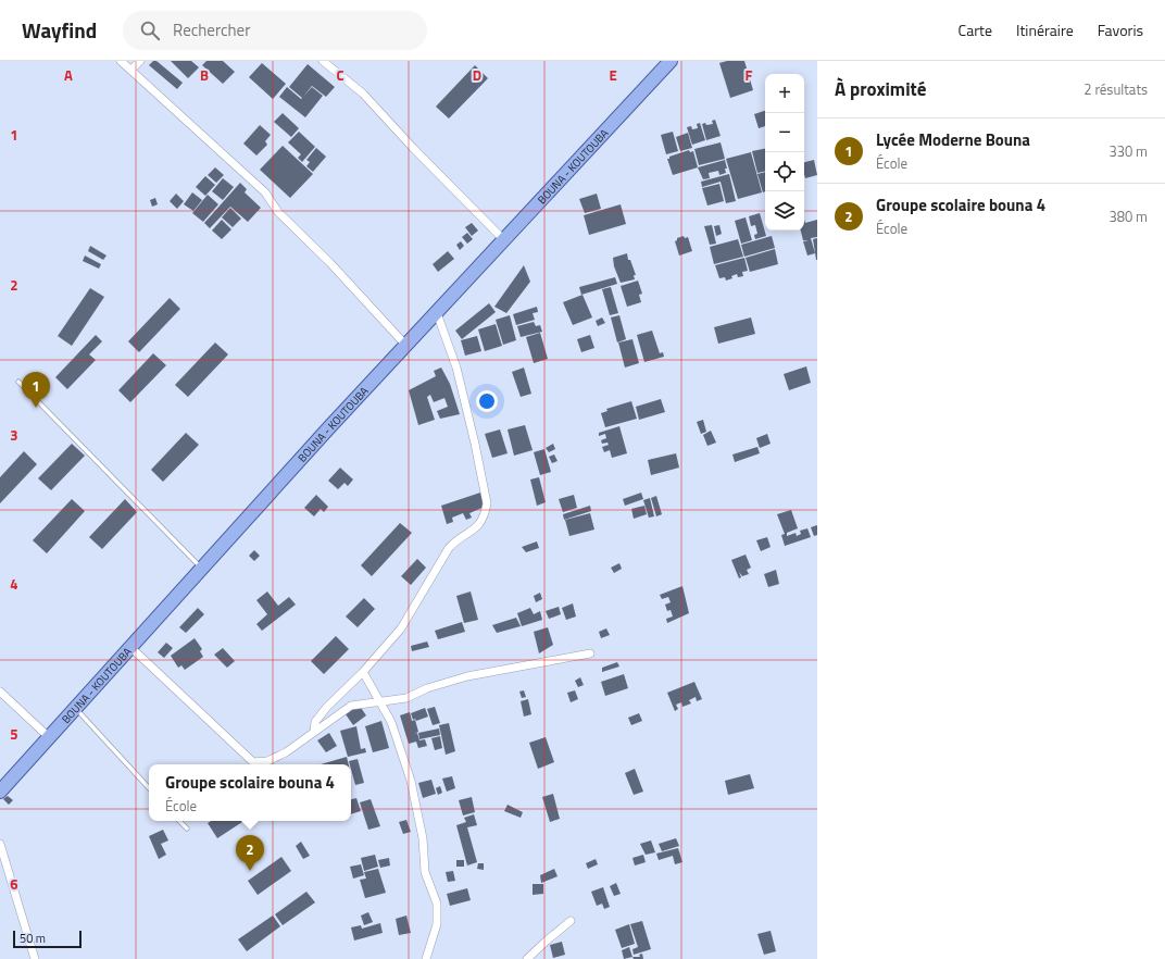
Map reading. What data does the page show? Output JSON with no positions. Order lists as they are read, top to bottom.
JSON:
{
  "streets": {
    "main road": ["BOUNA - KOUTOUBA"]
  },
  "scale_bar": "50 m",
  "page": {
    "header": "Wayfind",
    "search": "Rechercher",
    "nav": ["Carte", "Itinéraire", "Favoris"],
    "heading": ["À proximité", "2 résultats"],
    "map_buttons": ["+", "−"],
    "list": [
      {
        "mark": "1",
        "name": "Lycée Moderne Bouna",
        "note": "École",
        "value": "330 m"
      },
      {
        "mark": "2",
        "name": "Groupe scolaire bouna 4",
        "note": "École",
        "value": "380 m"
      }
    ],
    "pins": ["1", "2"],
    "popup": ["Groupe scolaire bouna 4", "École"],
    "scale": "50 m"
  },
  "grid": {
    "columns": [
      "A",
      "B",
      "C",
      "D",
      "E",
      "F"
    ],
    "rows": [
      "1",
      "2",
      "3",
      "4",
      "5",
      "6"
    ]
  }
}
